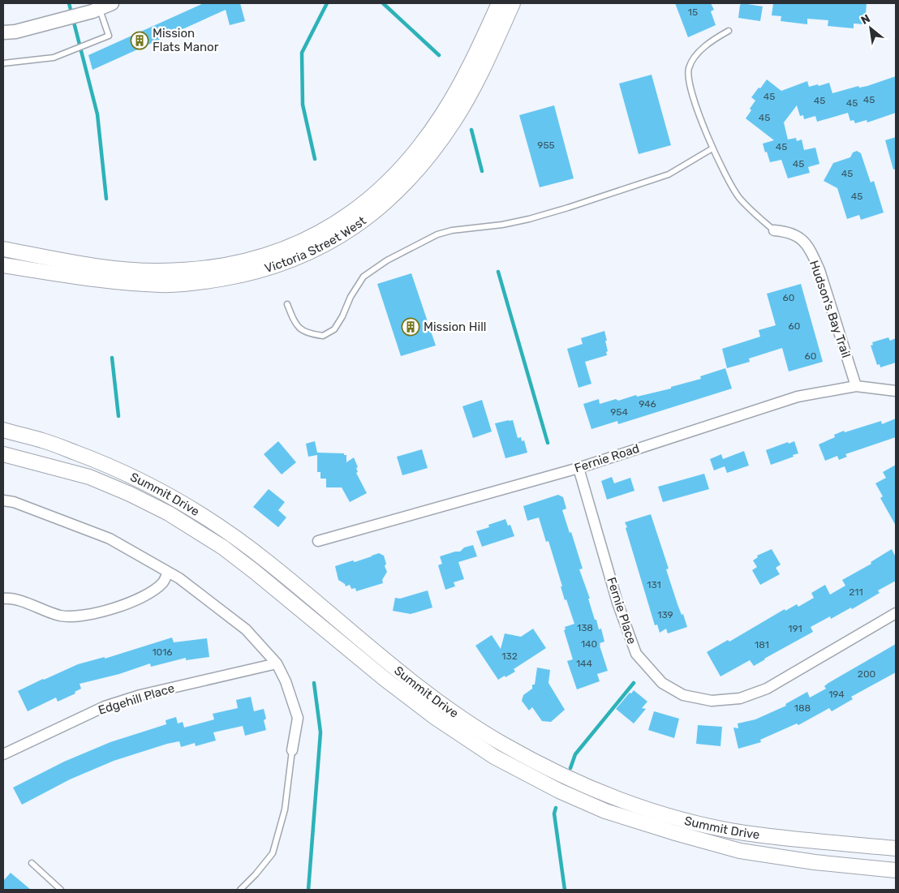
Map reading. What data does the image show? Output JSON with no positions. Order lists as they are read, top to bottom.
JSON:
{
  "streets": {
    "main road": ["Victoria Street West", "Summit Drive"],
    "street": [
      "Hudson's Bay Trail",
      "Fernie Road",
      "Fernie Place",
      "Edgehill Place"
    ]
  },
  "crossings": [
    ["Hudson's Bay Trail", "Fernie Road"],
    ["Fernie Road", "Fernie Place"]
  ],
  "places": {
    "building": ["Mission Flats Manor", "Mission Hill"]
  },
  "house_numbers": [
    "15",
    "45",
    "45",
    "45",
    "45",
    "45",
    "955",
    "45",
    "45",
    "45",
    "45",
    "60",
    "60",
    "60",
    "946",
    "954",
    "131",
    "211",
    "139",
    "138",
    "191",
    "140",
    "181",
    "1016",
    "132",
    "144",
    "200",
    "194",
    "188"
  ],
  "north": "top left"
}
